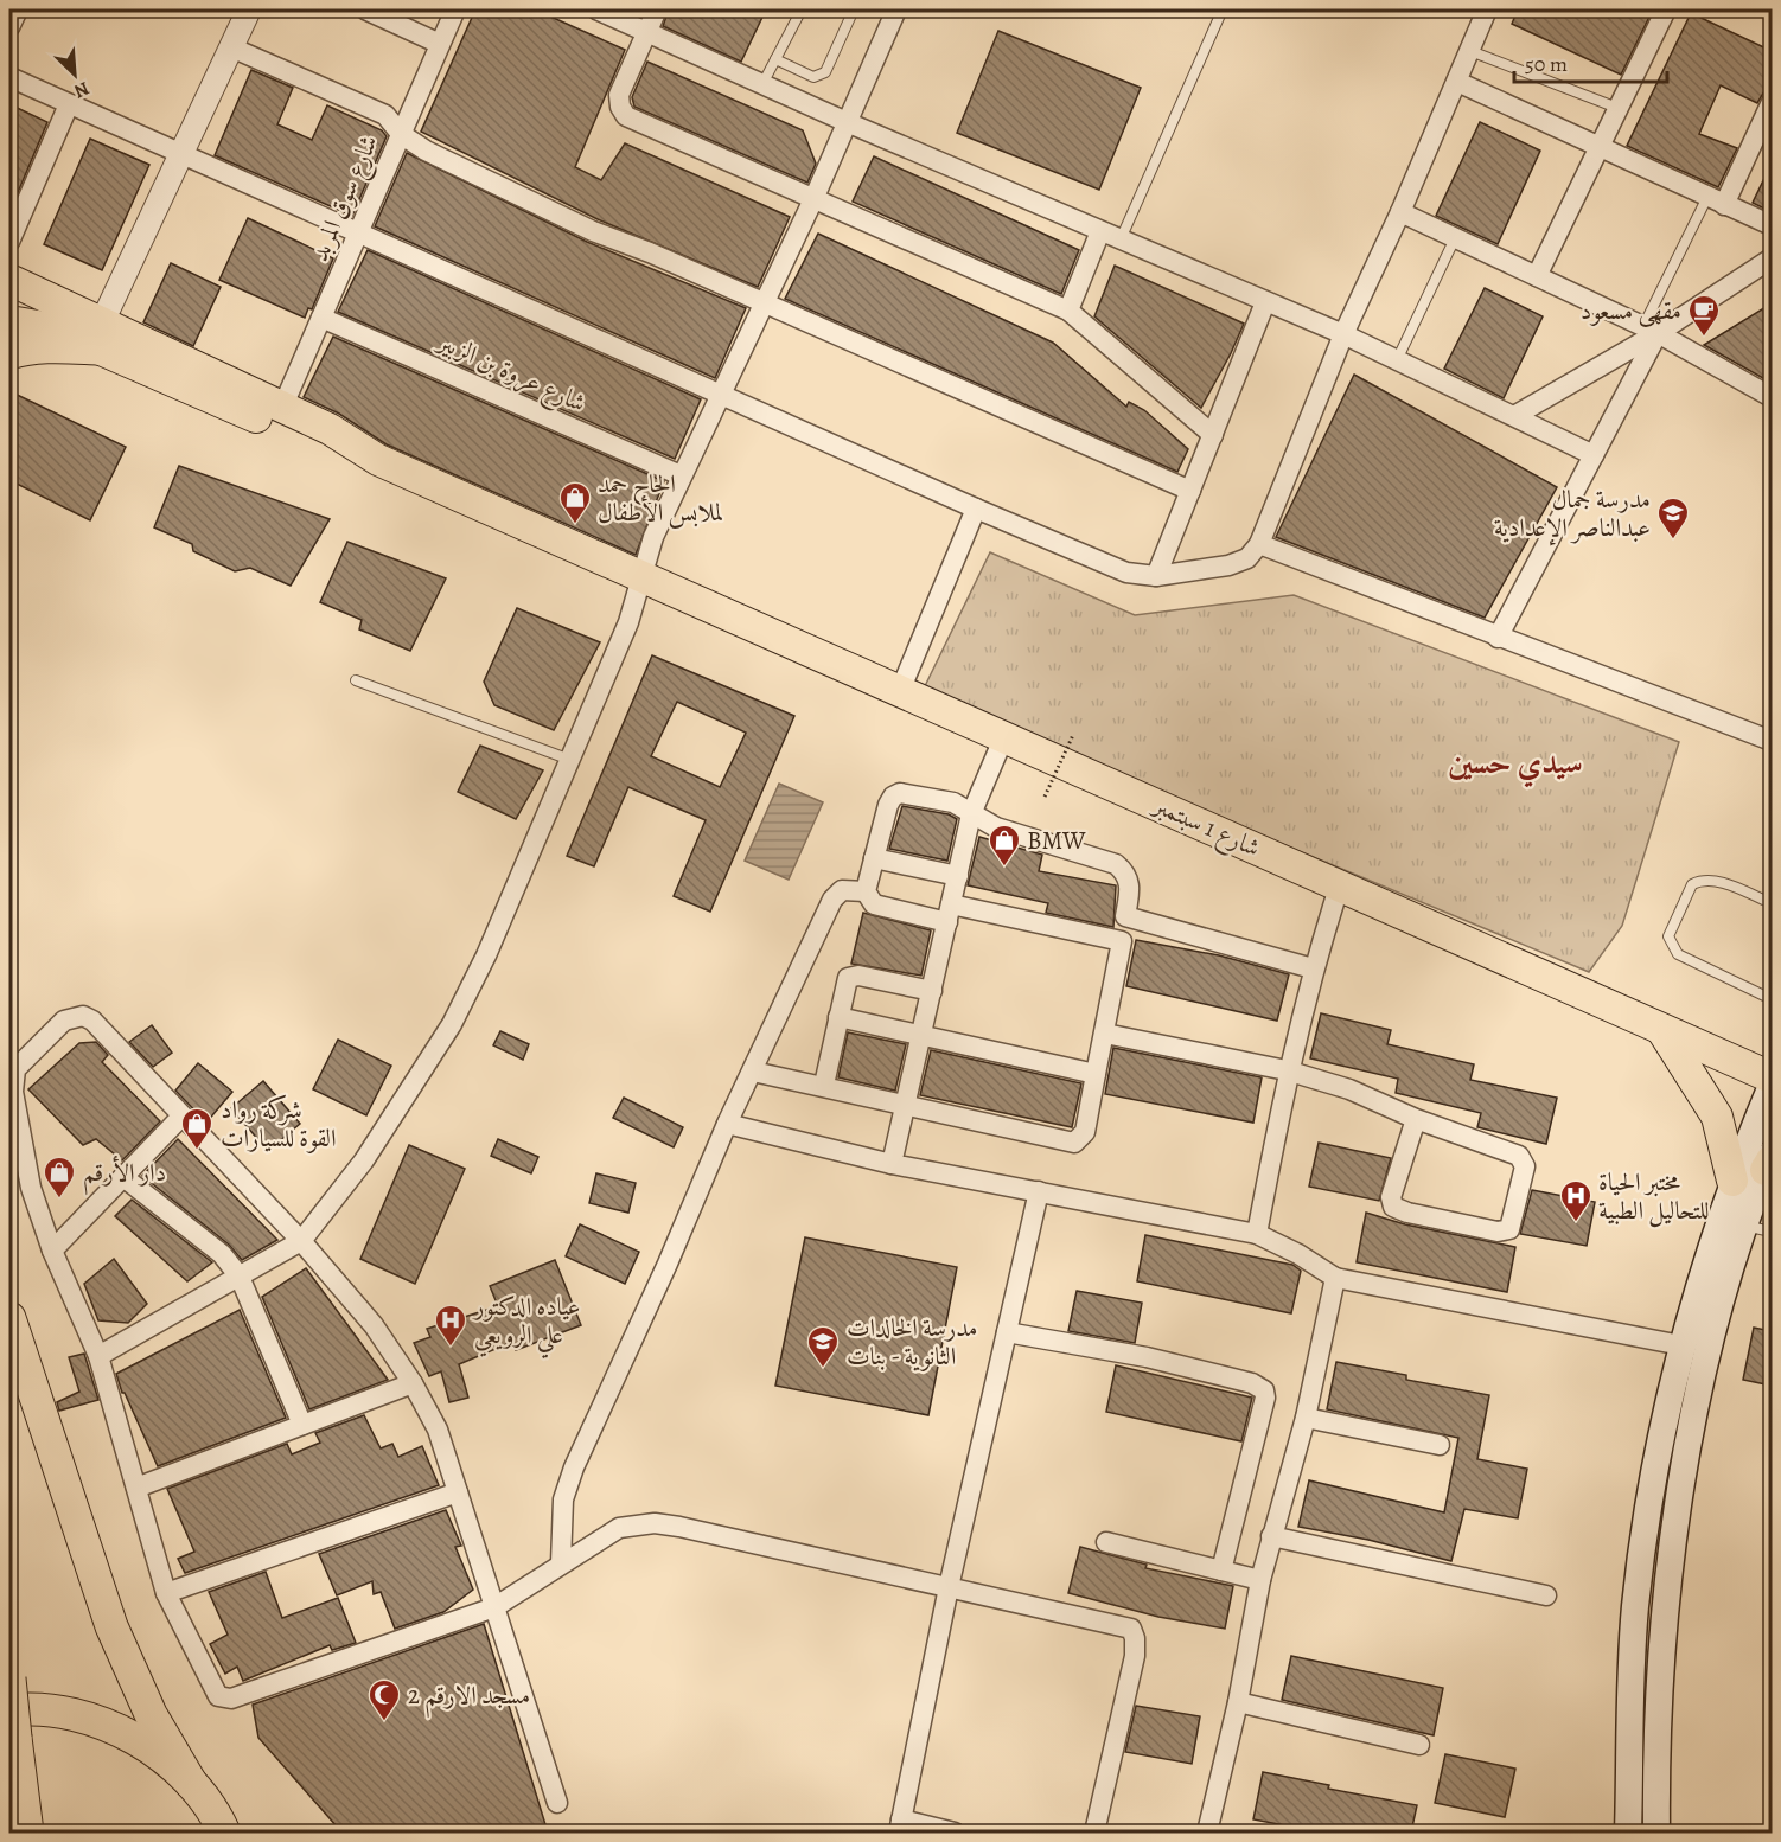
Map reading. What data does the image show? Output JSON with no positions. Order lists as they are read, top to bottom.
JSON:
{
  "streets": {
    "main road": ["شارع 1 سبتمبر"],
    "street": ["شارع سوق المربد", "شارع عروة بن الزبير"]
  },
  "crossings": [
    ["شارع سوق المربد", "شارع عروة بن الزبير"]
  ],
  "districts": ["سيدي حسين"],
  "places": {
    "cafe": ["مقهى مسعود"],
    "shop": [
      "الحاج حمد لملابس الأطفال",
      "BMW",
      "شركة رواد القوة للسيارات",
      "دار الأرقم"
    ],
    "school or university": ["مدرسة جمال عبدالناصر الإعدادية", "مدرسة الخالدات الثانوية - بنات"],
    "hospital": ["مختبر الحياة للتحاليل الطبية", "عياده الدكتور علي الرويعي"],
    "mosque": ["مسجد الارقم 2"]
  },
  "scale_bar": "50 m",
  "north": "bottom right"
}
